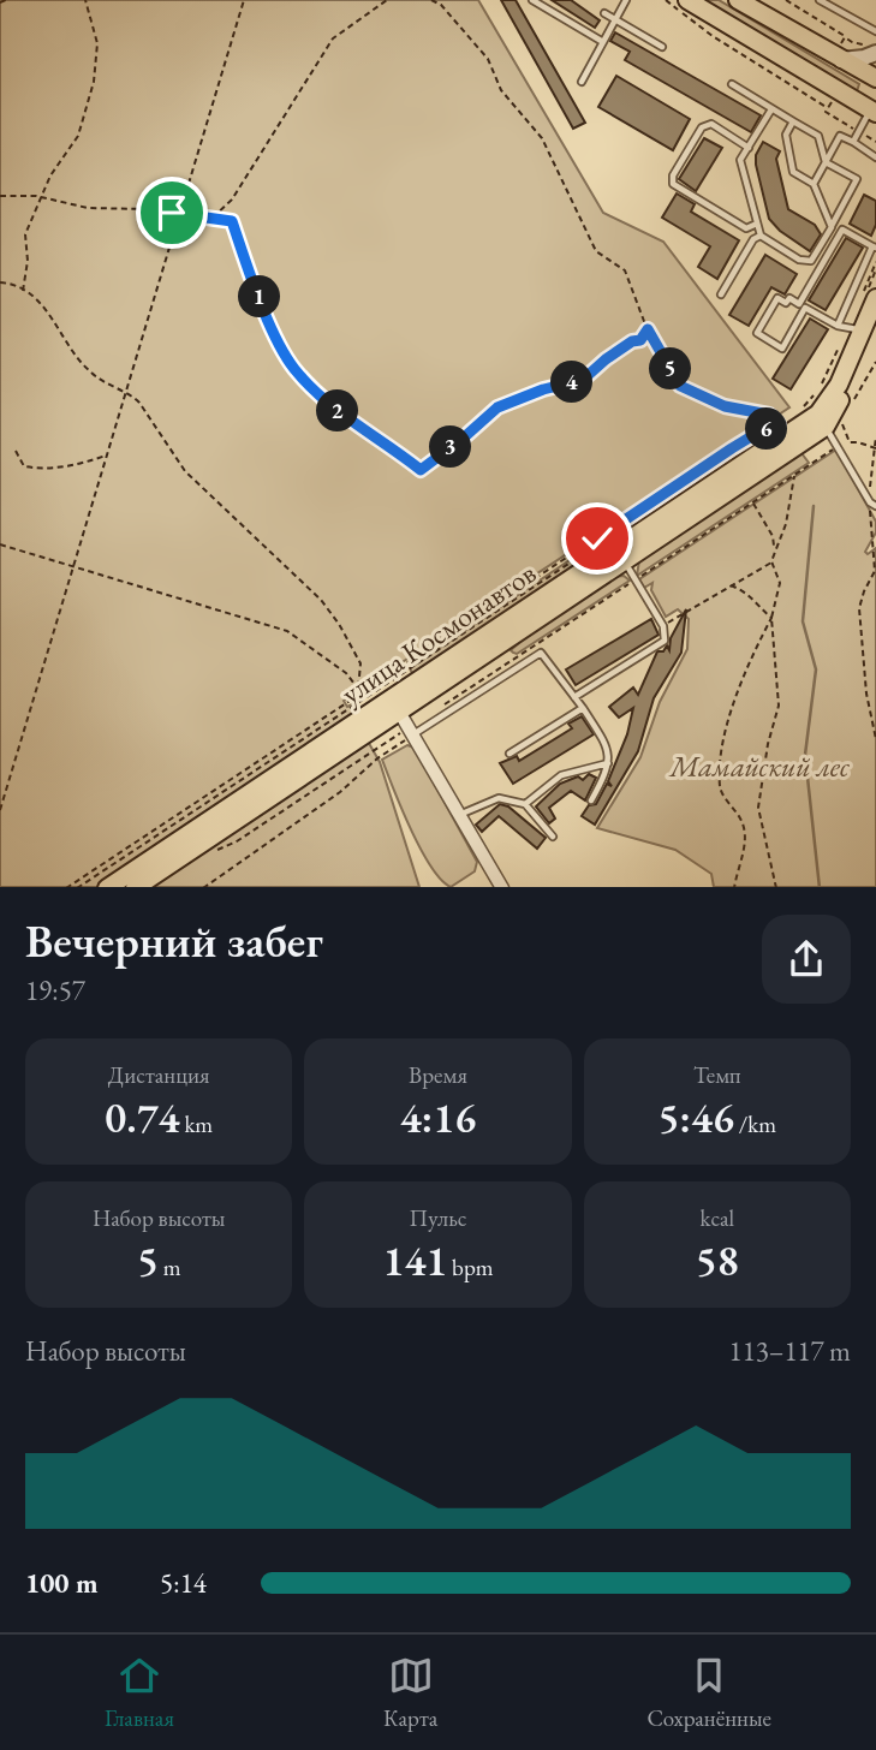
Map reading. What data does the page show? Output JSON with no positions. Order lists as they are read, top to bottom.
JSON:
{
  "streets": {
    "main road": ["улица Космонавтов"]
  },
  "parks": ["Мамайский лес"],
  "page": {
    "pins": [
      "1",
      "5",
      "4",
      "2",
      "6",
      "3"
    ],
    "heading": ["Вечерний забег", "19:57"],
    "stats": [
      ["Дистанция", "0.74 km"],
      ["Время", "4:16"],
      ["Темп", "5:46 /km"],
      ["Набор высоты", "5 m"],
      ["Пульс", "141 bpm"],
      ["kcal", "58"]
    ],
    "chart": ["Набор высоты", "113–117 m"],
    "list": [
      {
        "name": "100 m",
        "note": "5:14"
      }
    ],
    "tabs": ["Главная", "Карта", "Сохранённые"]
  }
}
